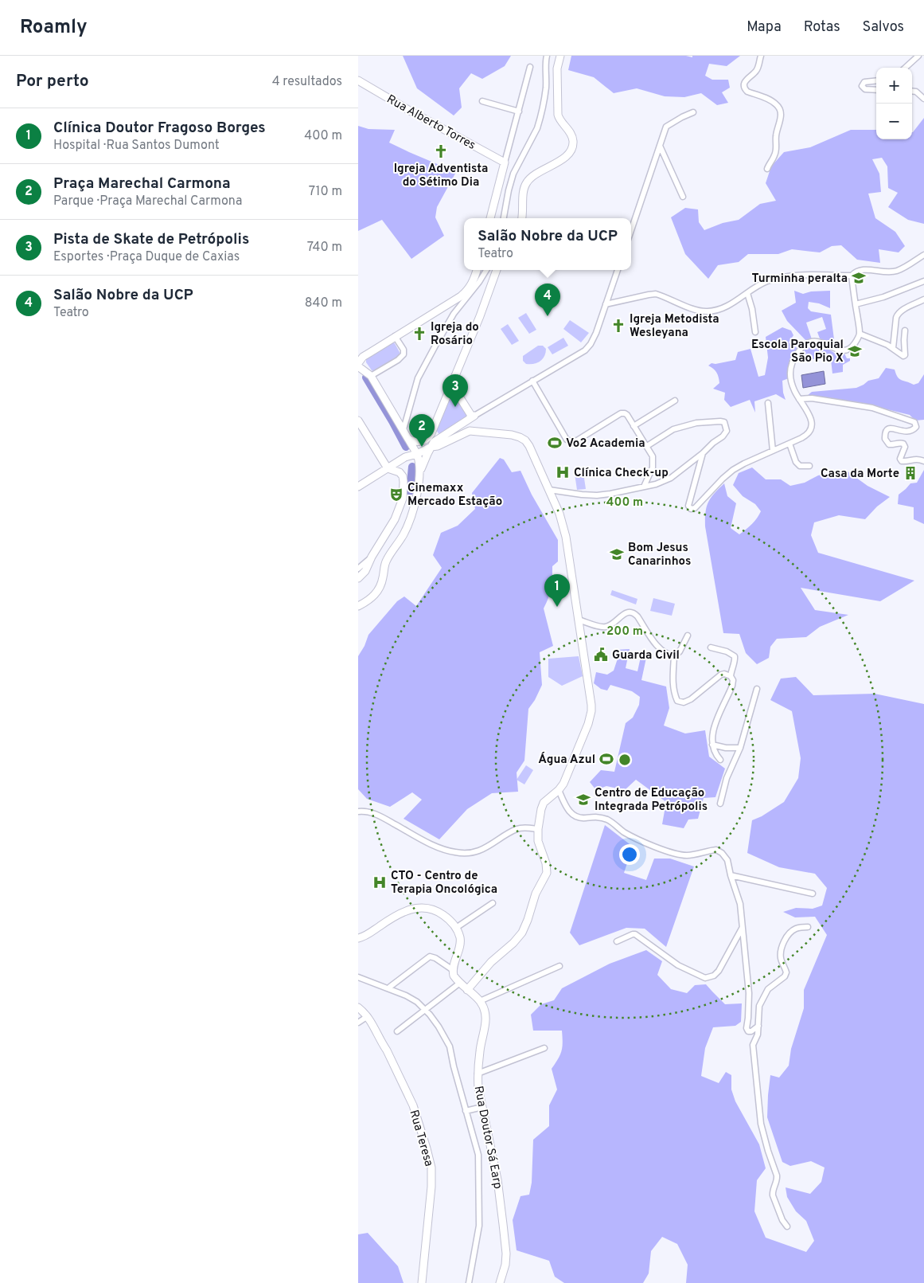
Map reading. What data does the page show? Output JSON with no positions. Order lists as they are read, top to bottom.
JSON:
{
  "streets": {
    "main road": ["Rua Alberto Torres", "Rua Doutor Sá Earp", "Rua Teresa"]
  },
  "places": {
    "church": ["Igreja Adventista do Sétimo Dia", "Igreja Metodista Wesleyana", "Igreja do Rosário"],
    "school or university": [
      "Turminha peralta",
      "Escola Paroquial São Pio X",
      "Bom Jesus Canarinhos",
      "Centro de Educação Integrada Petrópolis"
    ],
    "sports": ["Vo2 Academia", "Água Azul"],
    "hospital": ["Clínica Check-up", "CTO - Centro de Terapia Oncológica"],
    "building": ["Casa da Morte"],
    "theatre": ["Cinemaxx Mercado Estação"],
    "public building": ["Guarda Civil"]
  },
  "page": {
    "header": "Roamly",
    "nav": ["Mapa", "Rotas", "Salvos"],
    "heading": ["Por perto", "4 resultados"],
    "map_buttons": ["+", "−"],
    "list": [
      {
        "mark": "1",
        "name": "Clínica Doutor Fragoso Borges",
        "note": "Hospital · Rua Santos Dumont",
        "value": "400 m"
      },
      {
        "mark": "2",
        "name": "Praça Marechal Carmona",
        "note": "Parque · Praça Marechal Carmona",
        "value": "710 m"
      },
      {
        "mark": "3",
        "name": "Pista de Skate de Petrópolis",
        "note": "Esportes · Praça Duque de Caxias",
        "value": "740 m"
      },
      {
        "mark": "4",
        "name": "Salão Nobre da UCP",
        "note": "Teatro",
        "value": "840 m"
      }
    ],
    "popup": ["Salão Nobre da UCP", "Teatro"],
    "pins": [
      "4",
      "3",
      "2",
      "1"
    ]
  },
  "rings": ["400 m", "200 m"]
}
